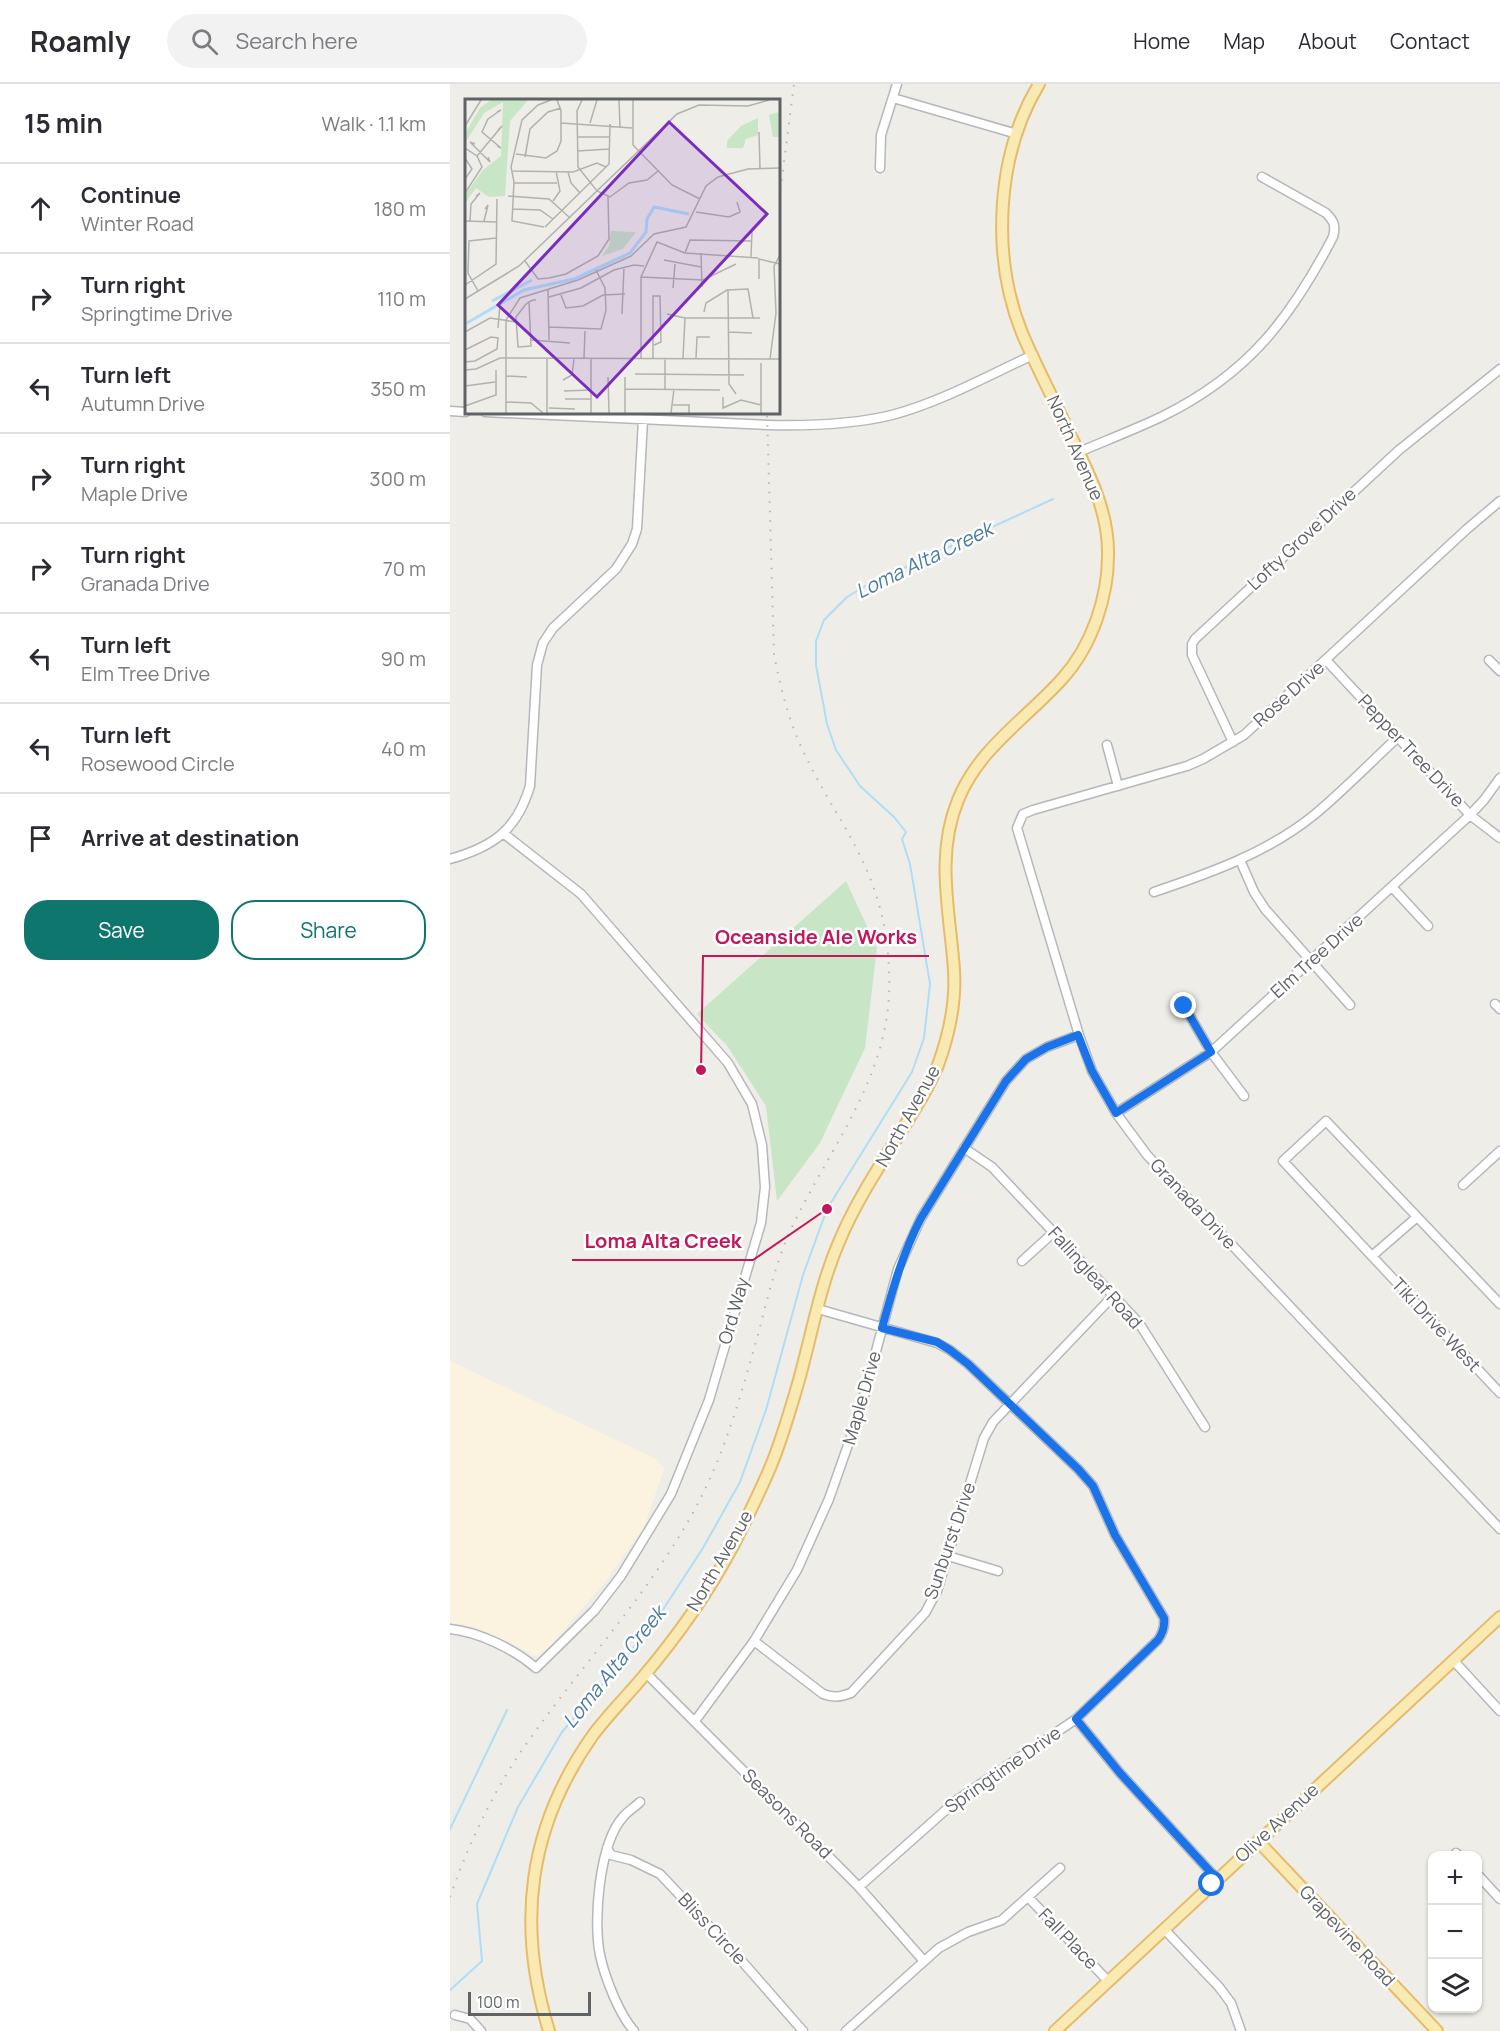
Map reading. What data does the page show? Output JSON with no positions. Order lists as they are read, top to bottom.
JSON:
{
  "streets": {
    "main road": ["North Avenue", "Olive Avenue", "Grapevine Road"],
    "street": [
      "Lofty Grove Drive",
      "Rose Drive",
      "Pepper Tree Drive",
      "Elm Tree Drive",
      "Granada Drive",
      "Fallingleaf Road",
      "Ord Way",
      "Tiki Drive West",
      "Maple Drive",
      "Sunburst Drive",
      "Springtime Drive",
      "Seasons Road",
      "Bliss Circle",
      "Fall Place"
    ]
  },
  "crossings": [
    ["North Avenue", "Seasons Road"],
    ["Lofty Grove Drive", "Rose Drive"],
    ["Rose Drive", "Pepper Tree Drive"],
    ["Rose Drive", "Granada Drive"],
    ["Pepper Tree Drive", "Elm Tree Drive"],
    ["Elm Tree Drive", "Granada Drive"],
    ["Granada Drive", "Maple Drive"],
    ["Fallingleaf Road", "Maple Drive"],
    ["Fallingleaf Road", "Sunburst Drive"],
    ["Maple Drive", "Sunburst Drive"],
    ["Maple Drive", "Seasons Road"],
    ["Sunburst Drive", "Springtime Drive"],
    ["Springtime Drive", "Seasons Road"],
    ["Olive Avenue", "Grapevine Road"],
    ["Olive Avenue", "Fall Place"]
  ],
  "water": ["Loma Alta Creek"],
  "places": ["Oceanside Ale Works", "Loma Alta Creek"],
  "scale_bar": "100 m",
  "page": {
    "header": "Roamly",
    "search": "Search here",
    "nav": [
      "Home",
      "Map",
      "About",
      "Contact"
    ],
    "heading": ["15 min", "Walk · 1.1 km"],
    "list": [
      ["Continue", "Winter Road", "180 m"],
      ["Turn right", "Springtime Drive", "110 m"],
      ["Turn left", "Autumn Drive", "350 m"],
      ["Turn right", "Maple Drive", "300 m"],
      ["Turn right", "Granada Drive", "70 m"],
      ["Turn left", "Elm Tree Drive", "90 m"],
      ["Turn left", "Rosewood Circle", "40 m"],
      "Arrive at destination"
    ],
    "buttons": ["Save", "Share"],
    "map_buttons": ["+", "−"],
    "scale": "100 m"
  }
}
